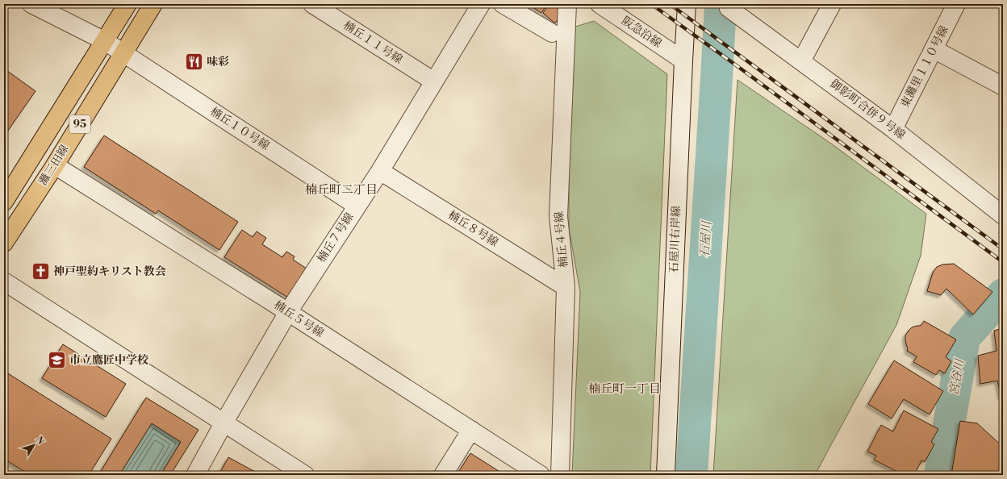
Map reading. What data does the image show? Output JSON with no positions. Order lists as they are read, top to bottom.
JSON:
{
  "streets": {
    "main road": ["95", "灘三田線"],
    "street": [
      "阪急沿線",
      "楠丘１１号線",
      "東灘里１１０号線",
      "御影町合併９号線",
      "楠丘１０号線",
      "楠丘８号線",
      "楠丘７号線",
      "楠丘４号線",
      "石屋川右岸線",
      "楠丘５号線"
    ]
  },
  "crossings": [
    ["阪急沿線", "石屋川右岸線"],
    ["楠丘１１号線", "楠丘７号線"],
    ["東灘里１１０号線", "御影町合併９号線"],
    ["楠丘１０号線", "灘三田線"],
    ["楠丘１０号線", "楠丘７号線"],
    ["灘三田線", "楠丘５号線"],
    ["楠丘８号線", "楠丘７号線"],
    ["楠丘８号線", "楠丘４号線"],
    ["楠丘７号線", "楠丘５号線"]
  ],
  "districts": ["楠丘町二丁目", "楠丘町一丁目"],
  "water": ["石屋川", "宮谷川"],
  "places": {
    "restaurant": ["味彩"],
    "church": ["神戸聖約キリスト教会"],
    "school or university": ["市立鷹匠中学校"]
  },
  "north": "top right"
}
